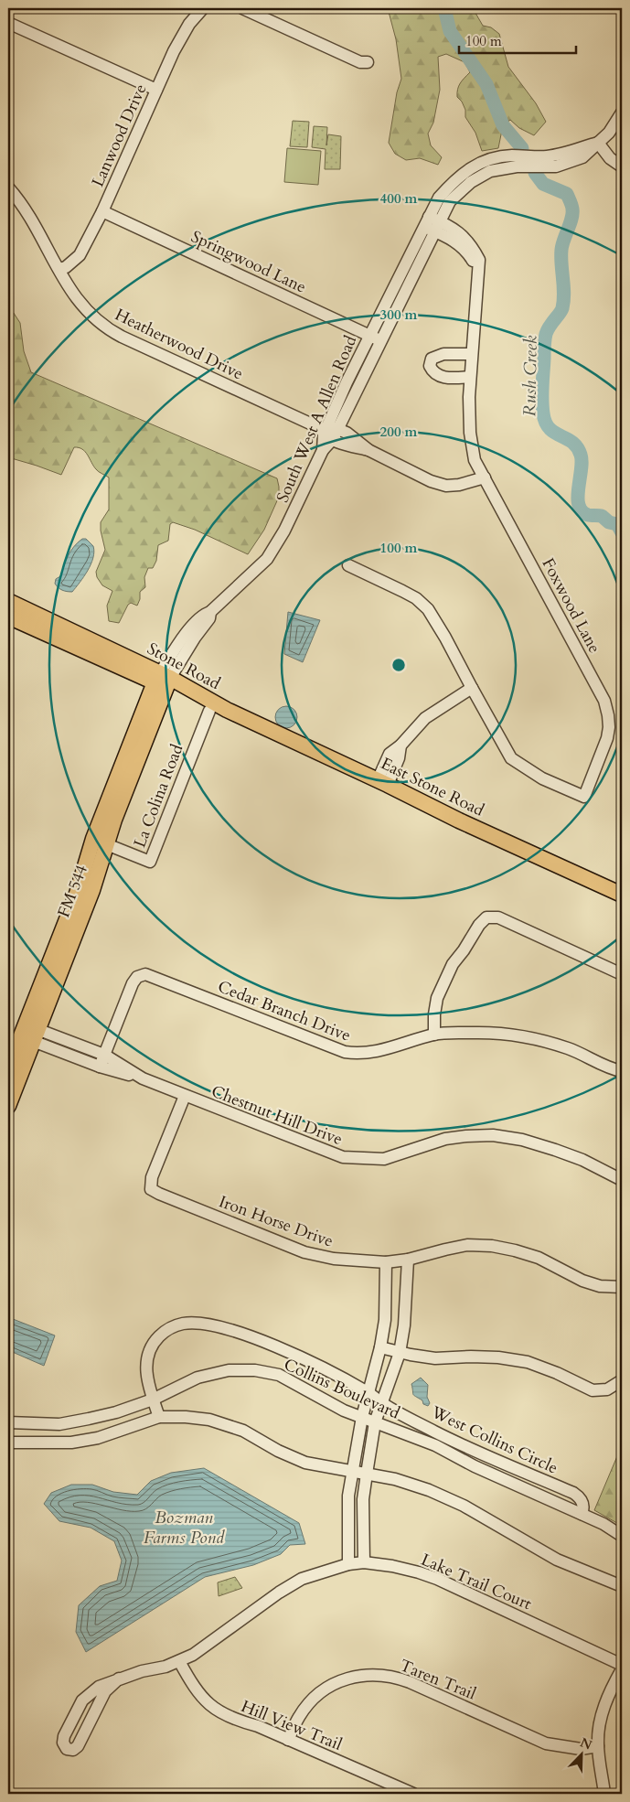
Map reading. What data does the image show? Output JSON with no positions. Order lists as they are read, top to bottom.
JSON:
{
  "streets": {
    "main road": ["Stone Road", "East Stone Road", "FM 544"],
    "street": [
      "Lanwood Drive",
      "Springwood Lane",
      "Heatherwood Drive",
      "South West A Allen Road",
      "Foxwood Lane",
      "La Colina Road",
      "Cedar Branch Drive",
      "Chestnut Hill Drive",
      "Iron Horse Drive",
      "Collins Boulevard",
      "West Collins Circle",
      "Lake Trail Court",
      "Taren Trail",
      "Hill View Trail"
    ]
  },
  "crossings": [
    ["Lanwood Drive", "Springwood Lane"],
    ["Lanwood Drive", "Heatherwood Drive"],
    ["Springwood Lane", "South West A Allen Road"],
    ["Heatherwood Drive", "South West A Allen Road"],
    ["Heatherwood Drive", "Foxwood Lane"],
    ["South West A Allen Road", "Foxwood Lane"],
    ["South West A Allen Road", "Stone Road"],
    ["South West A Allen Road", "FM 544"],
    ["Stone Road", "East Stone Road"],
    ["Stone Road", "FM 544"],
    ["La Colina Road", "FM 544"],
    ["Chestnut Hill Drive", "Iron Horse Drive"],
    ["Collins Boulevard", "West Collins Circle"],
    ["Lake Trail Court", "Hill View Trail"],
    ["Taren Trail", "Hill View Trail"]
  ],
  "water": ["Rush Creek", "Bozman Farms Pond"],
  "scale_bar": "100 m",
  "north": "top right",
  "rings": [
    "400 m",
    "300 m",
    "200 m",
    "100 m"
  ]
}
